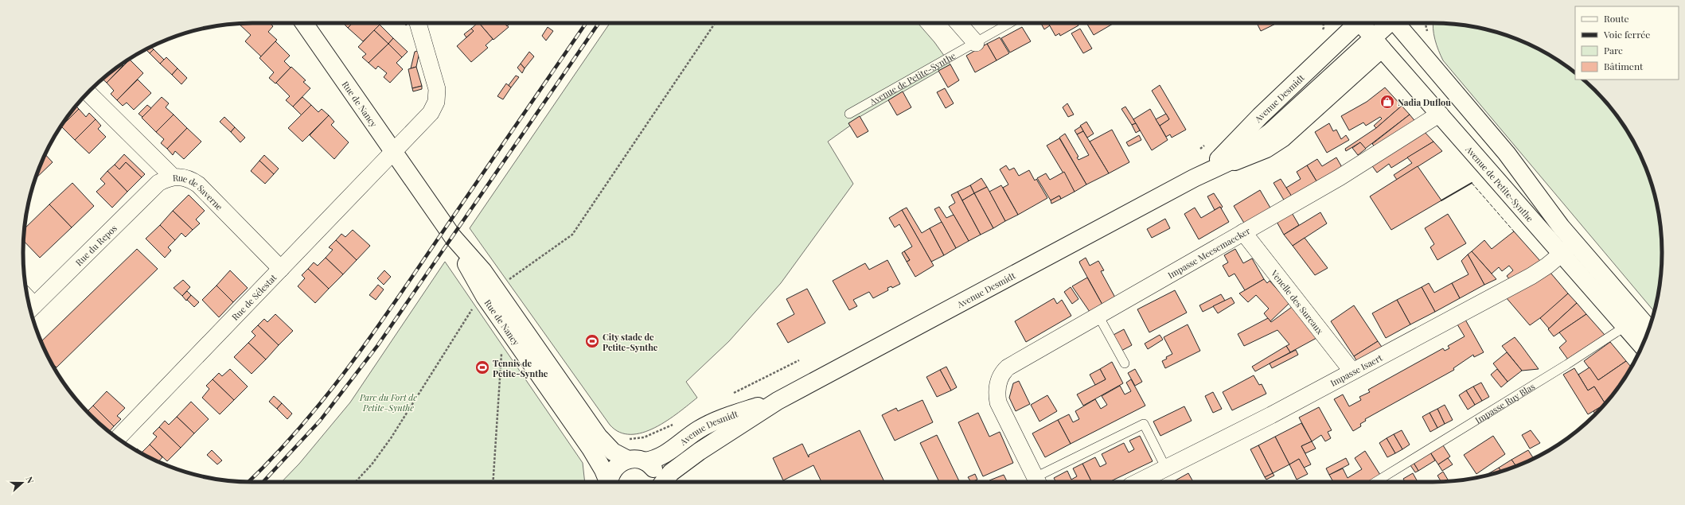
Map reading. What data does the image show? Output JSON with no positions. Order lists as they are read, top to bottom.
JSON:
{
  "streets": {
    "main road": ["Avenue de Petite-Synthe", "Avenue Desmidt", "Rue de Nancy"],
    "street": [
      "Rue de Saverne",
      "Rue du Repos",
      "Impasse Meesemaecker",
      "Rue de Sélestat",
      "Venelle des Sureaux",
      "Impasse Isaert"
    ],
    "lane": ["Impasse Ruy Blas"]
  },
  "crossings": [
    ["Avenue de Petite-Synthe", "Avenue Desmidt"],
    ["Avenue de Petite-Synthe", "Impasse Meesemaecker"],
    ["Avenue de Petite-Synthe", "Impasse Isaert"],
    ["Avenue de Petite-Synthe", "Impasse Ruy Blas"],
    ["Avenue Desmidt", "Rue de Nancy"],
    ["Rue de Nancy", "Rue de Sélestat"],
    ["Rue de Saverne", "Rue du Repos"],
    ["Rue de Saverne", "Rue de Sélestat"],
    ["Impasse Meesemaecker", "Venelle des Sureaux"],
    ["Venelle des Sureaux", "Impasse Isaert"]
  ],
  "parks": ["Parc du Fort de Petite-Synthe"],
  "places": {
    "shop": ["Nadia Duflou"],
    "sports": ["City stade de Petite-Synthe", "Tennis de Petite-Synthe"]
  },
  "legend": [
    "Route",
    "Voie ferrée",
    "Parc",
    "Bâtiment"
  ],
  "north": "right"
}
